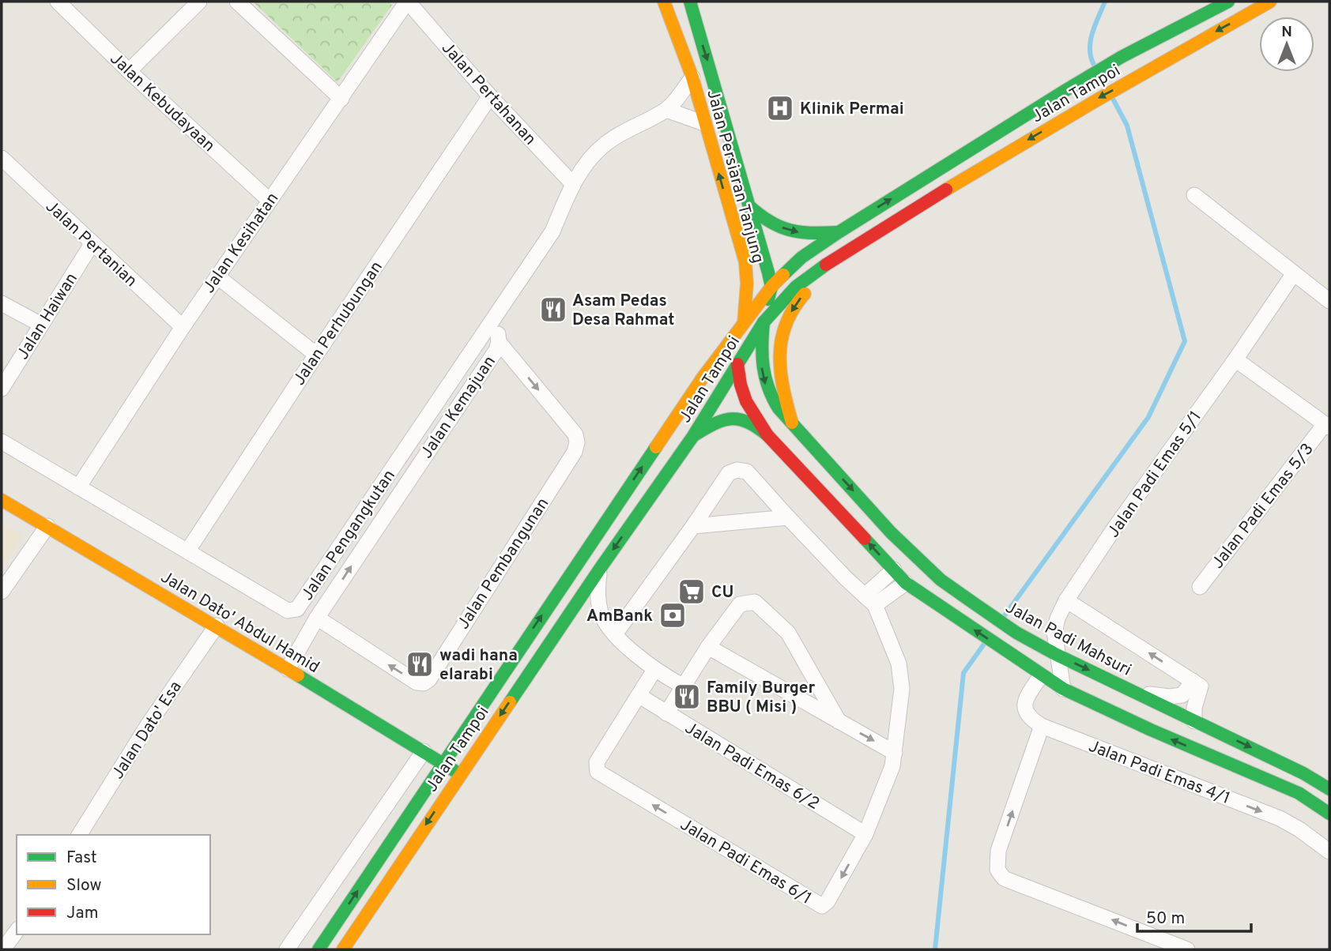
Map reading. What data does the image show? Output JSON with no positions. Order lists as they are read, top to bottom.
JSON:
{
  "streets": {
    "main road": [
      "Jalan Tampoi",
      "Jalan Persiaran Tanjung",
      "Jalan Dato' Abdul Hamid",
      "Jalan Padi Mahsuri"
    ],
    "street": [
      "Jalan Pertahanan",
      "Jalan Kebudayaan",
      "Jalan Kesihatan",
      "Jalan Pertanian",
      "Jalan Haiwan",
      "Jalan Perhubungan",
      "Jalan Kemajuan",
      "Jalan Padi Emas 5/1",
      "Jalan Padi Emas 5/3",
      "Jalan Pengangkutan",
      "Jalan Pembangunan",
      "Jalan Dato' Esa",
      "Jalan Padi Emas 6/2",
      "Jalan Padi Emas 4/1",
      "Jalan Padi Emas 6/1"
    ]
  },
  "crossings": [
    ["Jalan Pertahanan", "Jalan Kesihatan"],
    ["Jalan Pertahanan", "Jalan Perhubungan"],
    ["Jalan Tampoi", "Jalan Persiaran Tanjung"],
    ["Jalan Tampoi", "Jalan Dato' Abdul Hamid"],
    ["Jalan Tampoi", "Jalan Padi Mahsuri"],
    ["Jalan Kebudayaan", "Jalan Kesihatan"],
    ["Jalan Persiaran Tanjung", "Jalan Padi Mahsuri"],
    ["Jalan Kesihatan", "Jalan Pertanian"],
    ["Jalan Kesihatan", "Jalan Pengangkutan"],
    ["Jalan Pertanian", "Jalan Haiwan"],
    ["Jalan Perhubungan", "Jalan Pengangkutan"],
    ["Jalan Kemajuan", "Jalan Pengangkutan"],
    ["Jalan Kemajuan", "Jalan Pembangunan"],
    ["Jalan Kemajuan", "Jalan Dato' Abdul Hamid"],
    ["Jalan Padi Emas 5/1", "Jalan Padi Mahsuri"],
    ["Jalan Dato' Abdul Hamid", "Jalan Dato' Esa"],
    ["Jalan Padi Emas 6/2", "Jalan Padi Emas 6/1"]
  ],
  "one_way": ["Jalan Kemajuan"],
  "places": {
    "hospital": ["Klinik Permai"],
    "restaurant": ["Asam Pedas Desa Rahmat", "wadi hana elarabi", "Family Burger BBU ( Misi )"],
    "supermarket": ["CU"],
    "bank": ["AmBank"]
  },
  "legend": ["Fast", "Slow", "Jam"],
  "scale_bar": "50 m",
  "north": "top"
}
